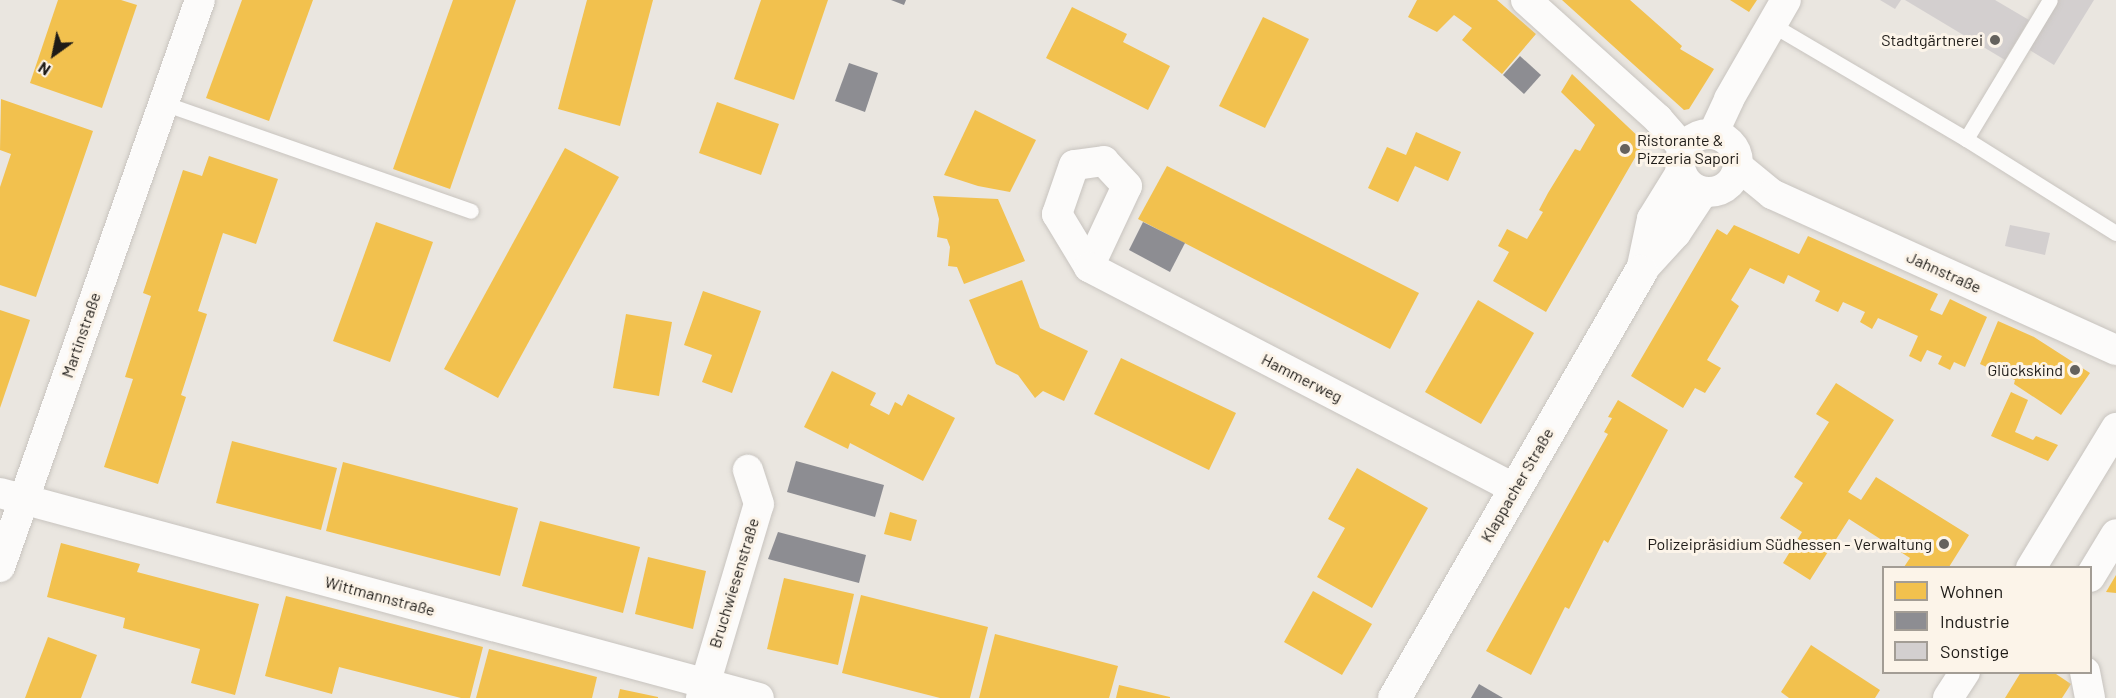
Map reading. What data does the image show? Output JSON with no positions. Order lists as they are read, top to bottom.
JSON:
{
  "streets": {
    "street": [
      "Jahnstraße",
      "Martinstraße",
      "Hammerweg",
      "Klappacher Straße",
      "Bruchwiesenstraße",
      "Wittmannstraße"
    ]
  },
  "crossings": [
    ["Jahnstraße", "Klappacher Straße"],
    ["Martinstraße", "Wittmannstraße"],
    ["Hammerweg", "Klappacher Straße"],
    ["Bruchwiesenstraße", "Wittmannstraße"]
  ],
  "places": [
    "Stadtgärtnerei",
    "Ristorante & Pizzeria Sapori",
    "Glückskind",
    "Polizeipräsidium Südhessen - Verwaltung"
  ],
  "legend": ["Wohnen", "Industrie", "Sonstige"],
  "north": "bottom left"
}
